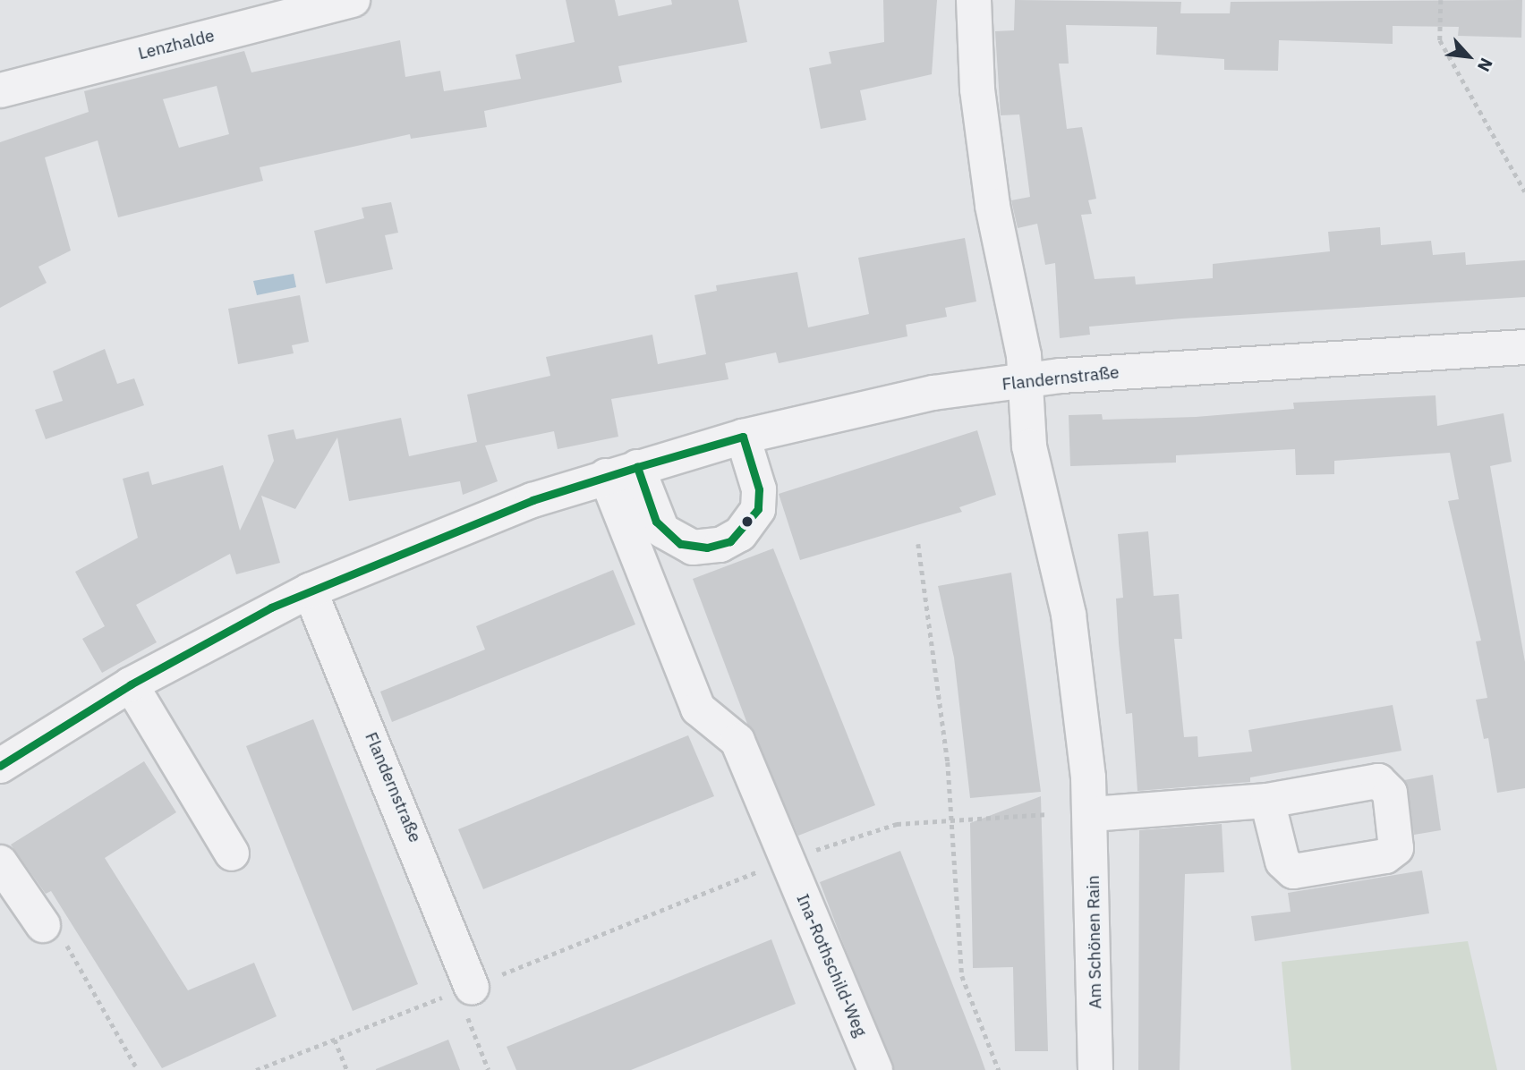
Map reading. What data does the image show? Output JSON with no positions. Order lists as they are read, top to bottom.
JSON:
{
  "streets": {
    "street": [
      "Lenzhalde",
      "Flandernstraße",
      "Am Schönen Rain",
      "Ina-Rothschild-Weg"
    ]
  },
  "crossings": [
    ["Flandernstraße", "Am Schönen Rain"]
  ],
  "north": "bottom right"
}
